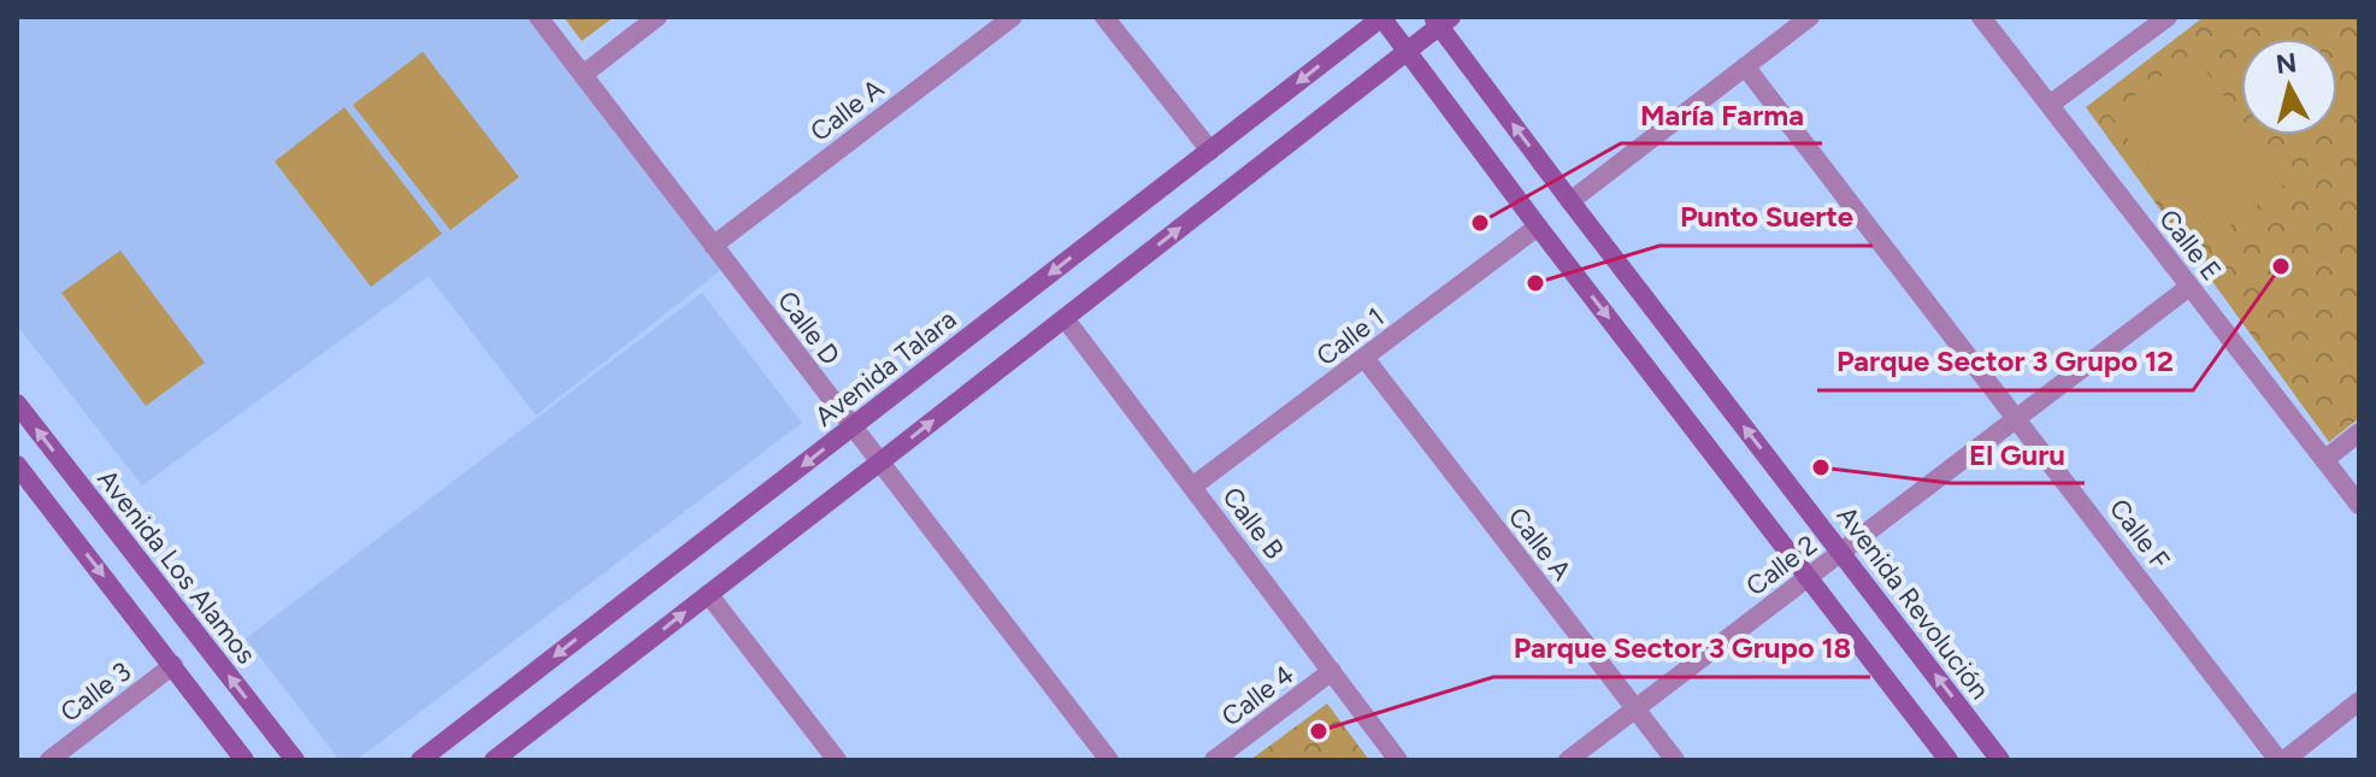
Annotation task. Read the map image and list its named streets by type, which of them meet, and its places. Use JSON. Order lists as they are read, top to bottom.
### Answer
{
  "streets": {
    "street": [
      "Calle A",
      "Calle E",
      "Calle D",
      "Calle 1",
      "Avenida Talara",
      "Calle B",
      "Calle F",
      "Calle 2",
      "Avenida Los Alamos",
      "Avenida Revolución",
      "Calle 3",
      "Calle 4"
    ]
  },
  "crossings": [
    ["Calle A", "Calle D"],
    ["Calle A", "Calle 1"],
    ["Calle A", "Calle 2"],
    ["Calle E", "Calle 2"],
    ["Calle D", "Avenida Talara"],
    ["Calle 1", "Calle B"],
    ["Calle B", "Calle 4"],
    ["Calle F", "Calle 2"],
    ["Calle 2", "Avenida Revolución"]
  ],
  "places": [
    "María Farma",
    "Parque Sector 3 Grupo 12",
    "Punto Suerte",
    "El Guru",
    "Parque Sector 3 Grupo 18"
  ],
  "north": "top"
}
